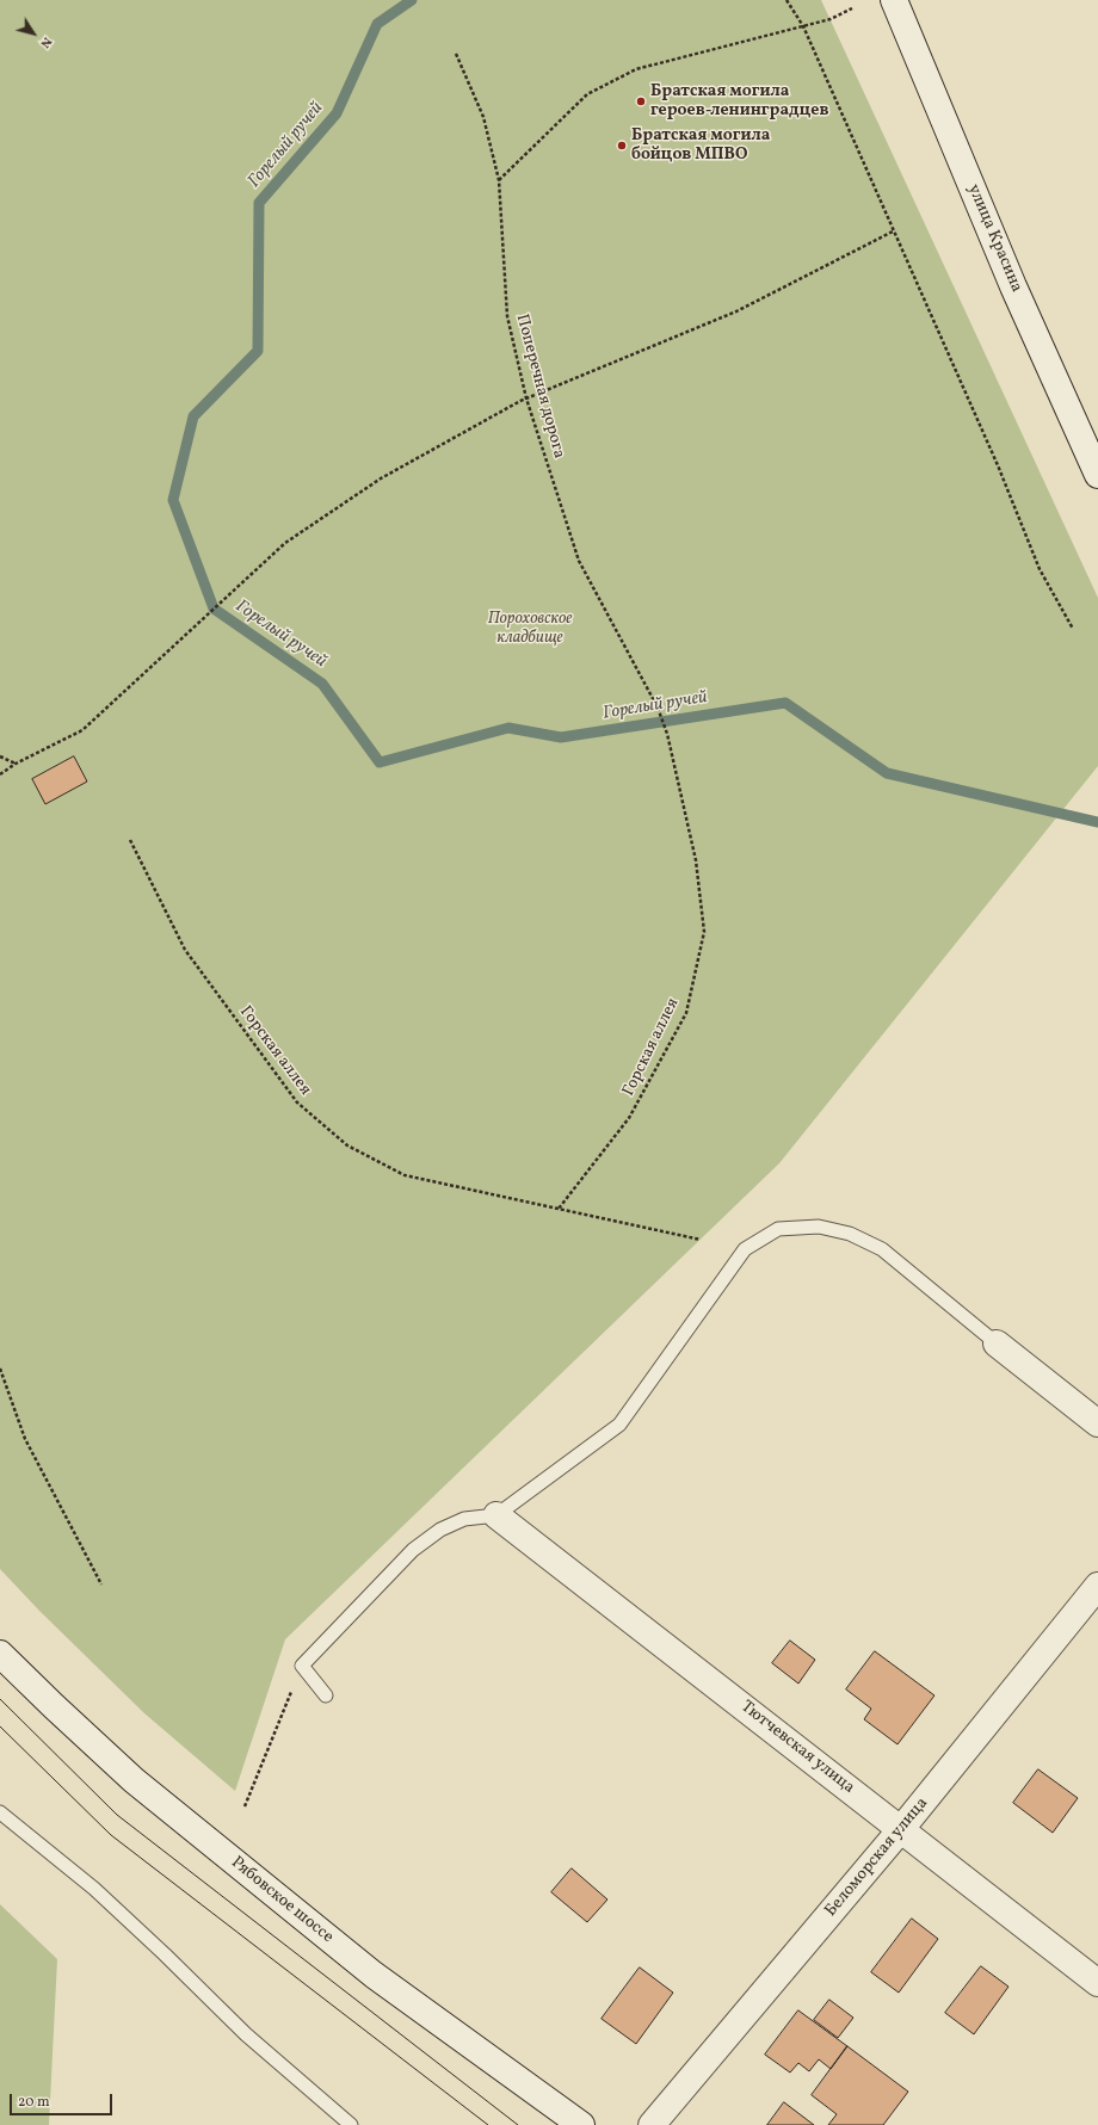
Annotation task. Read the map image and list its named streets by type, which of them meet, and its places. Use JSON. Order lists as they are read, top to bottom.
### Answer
{
  "streets": {
    "street": [
      "улица Красина",
      "Тютчевская улица",
      "Беломорская улица",
      "Рябовское шоссе"
    ],
    "path": ["Поперечная дорога", "Горская аллея"]
  },
  "crossings": [
    ["Поперечная дорога", "Горская аллея"],
    ["Тютчевская улица", "Беломорская улица"]
  ],
  "water": ["Горелый ручей"],
  "parks": ["Пороховское кладбище"],
  "places": ["Братская могила героев-ленинградцев", "Братская могила бойцов МПВО"],
  "scale_bar": "20 m",
  "north": "bottom right"
}
